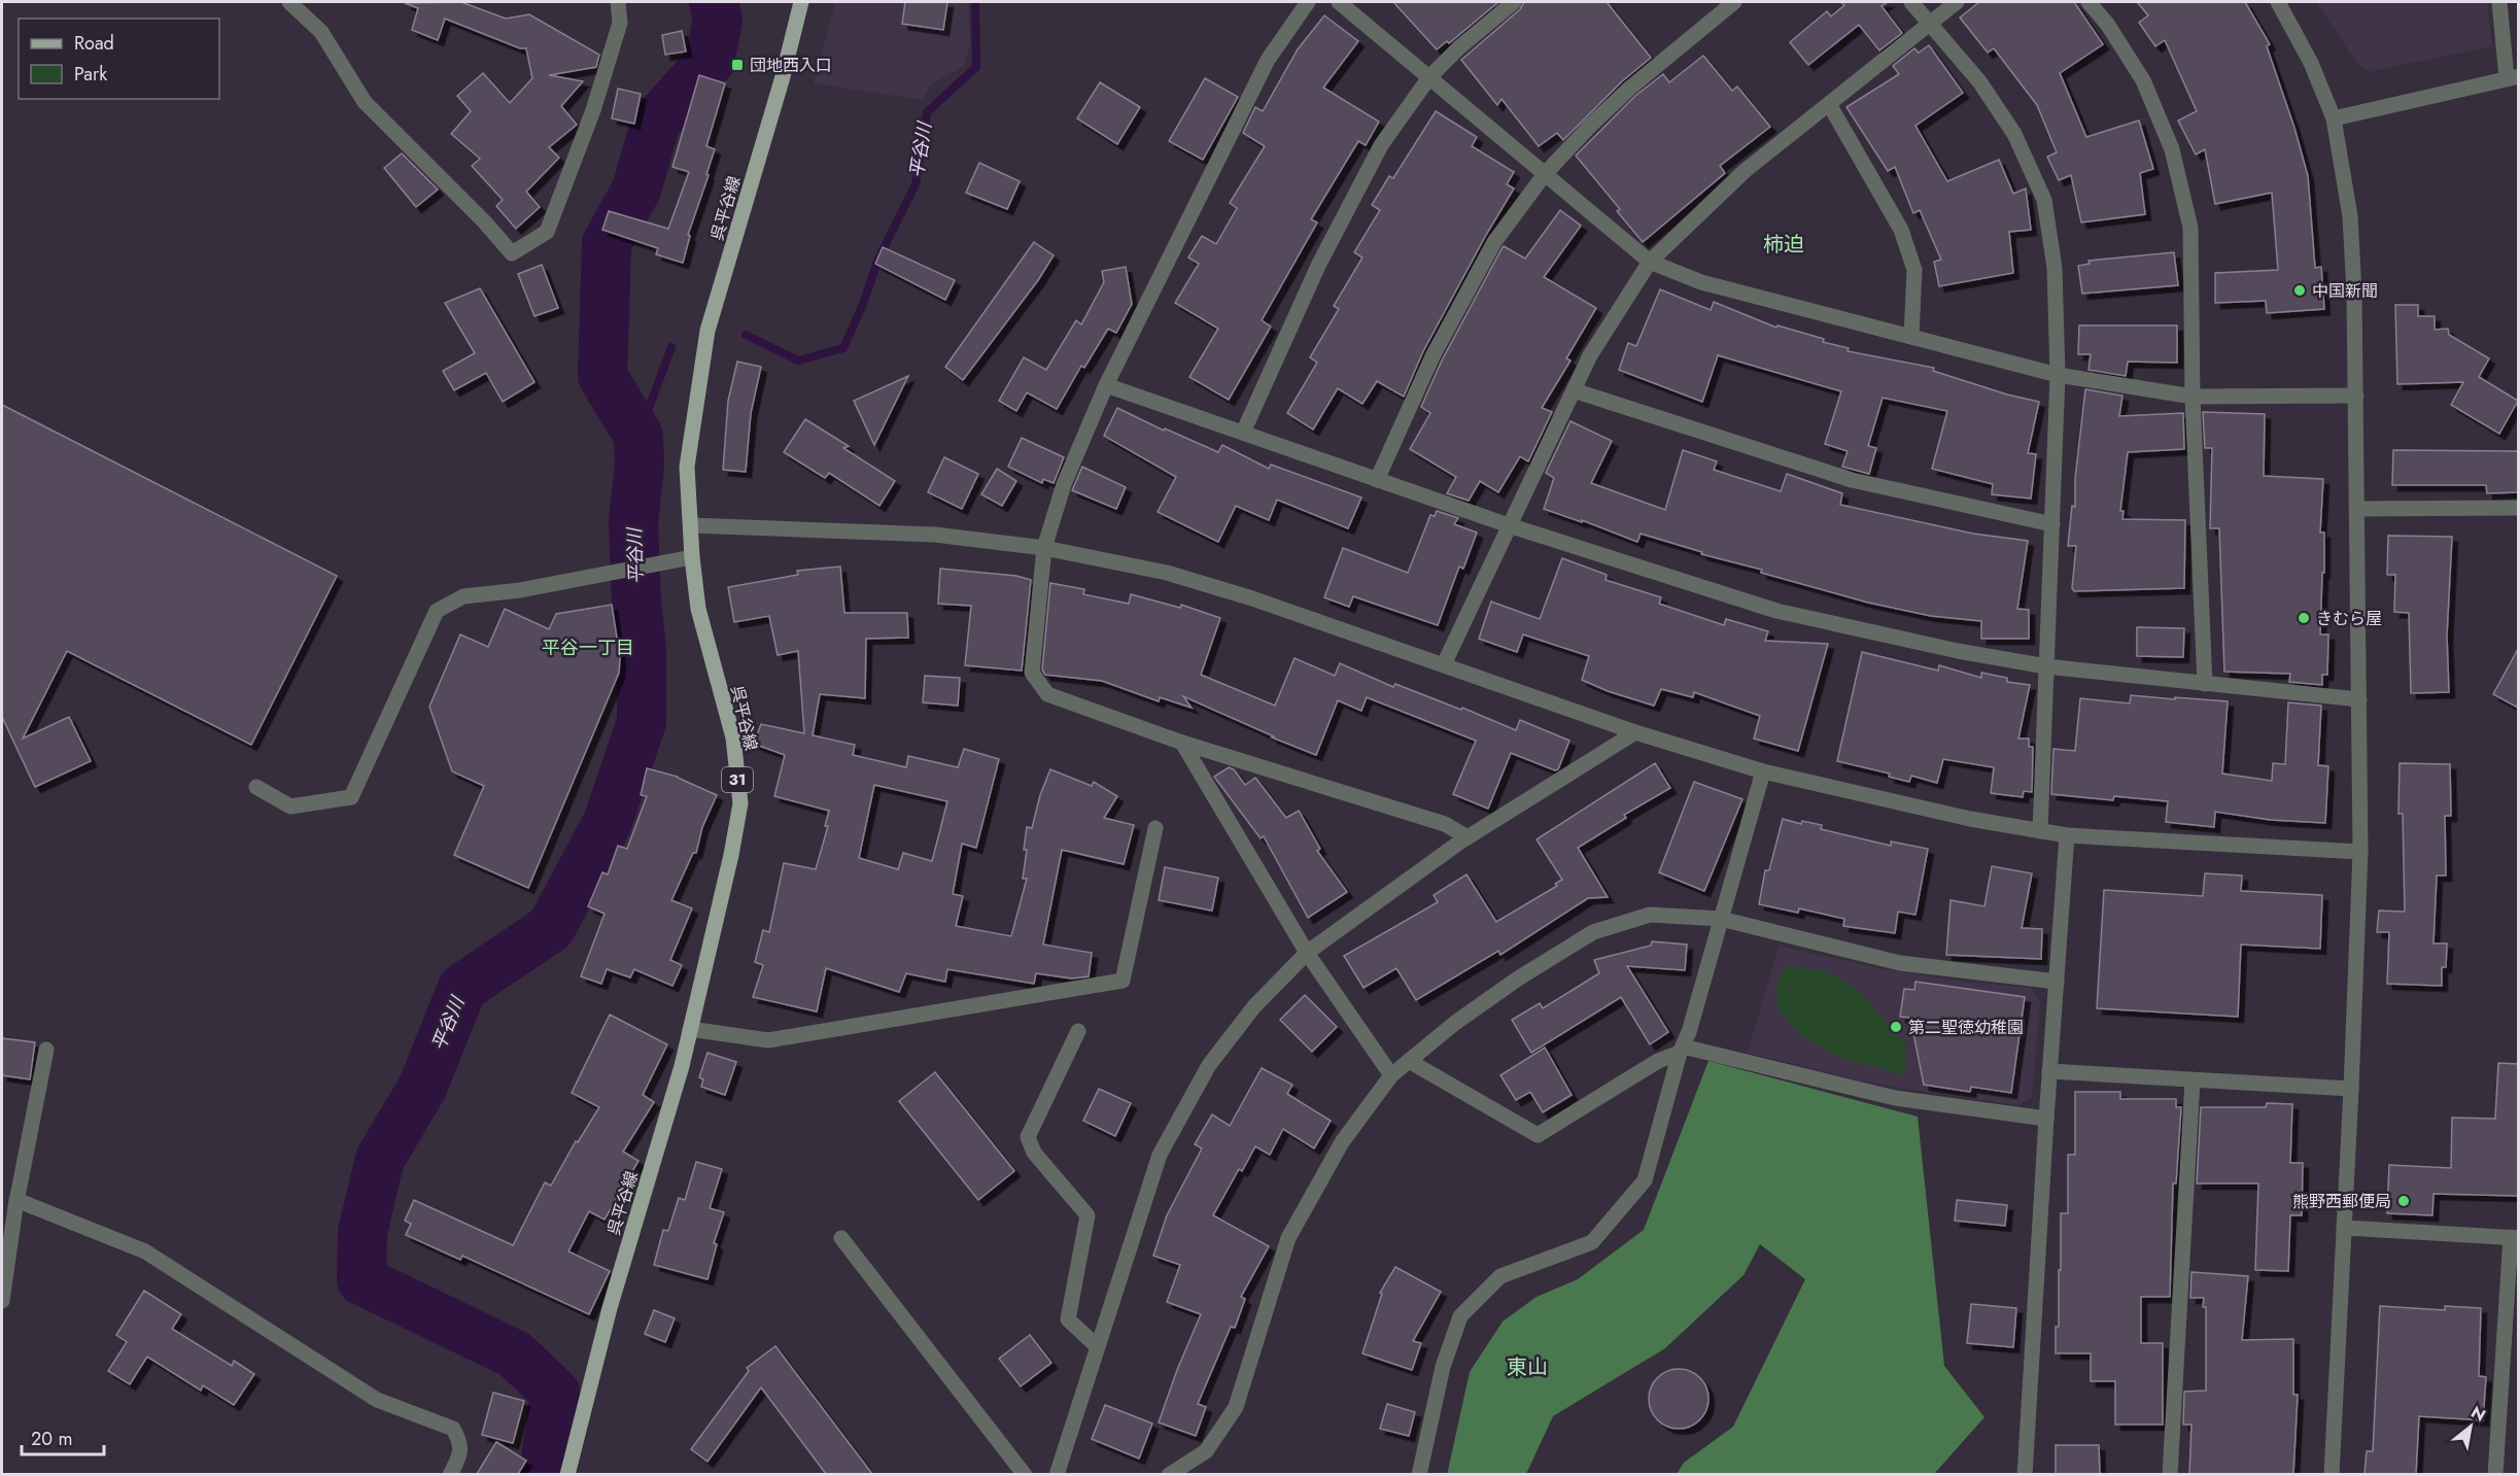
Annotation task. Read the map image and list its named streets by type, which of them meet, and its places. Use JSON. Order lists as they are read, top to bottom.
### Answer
{
  "streets": {
    "main road": ["呉平谷線", "31"]
  },
  "districts": ["柿迫", "平谷一丁目", "東山"],
  "water": ["平谷川"],
  "places": {
    "transit": ["団地西入口"],
    "other": [
      "中国新聞",
      "きむら屋",
      "第二聖徳幼稚園",
      "熊野西郵便局"
    ]
  },
  "legend": ["Road", "Park"],
  "scale_bar": "20 m",
  "north": "top right"
}
